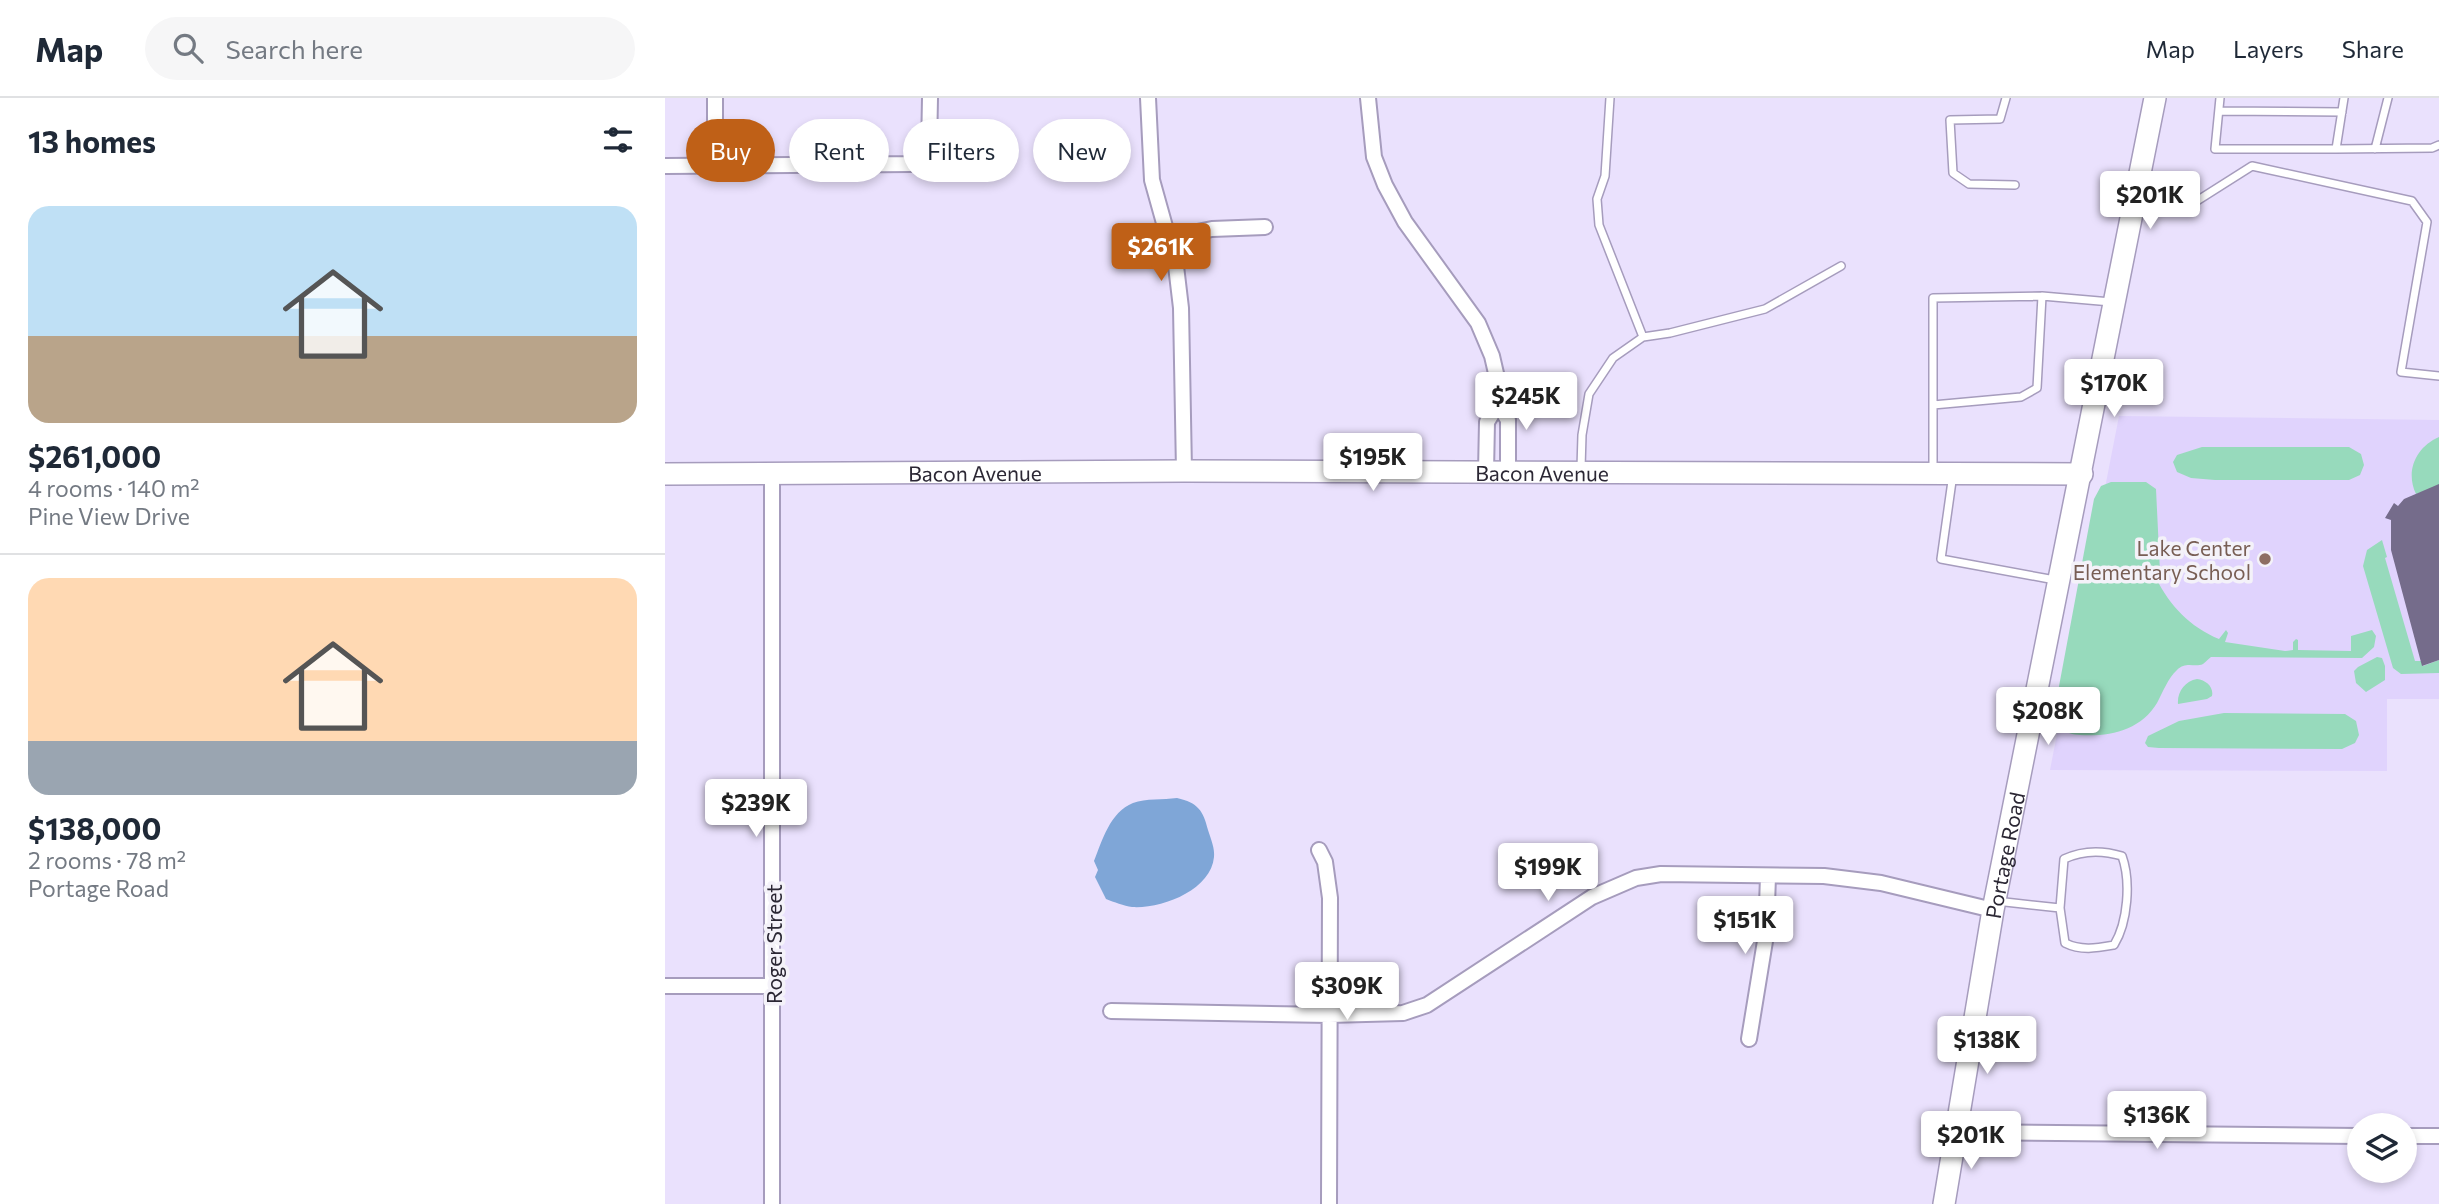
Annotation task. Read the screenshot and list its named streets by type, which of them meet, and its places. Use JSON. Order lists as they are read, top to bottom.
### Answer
{
  "streets": {
    "street": ["Bacon Avenue", "Portage Road", "Roger Street"]
  },
  "crossings": [
    ["Bacon Avenue", "Portage Road"],
    ["Bacon Avenue", "Roger Street"]
  ],
  "places": ["Lake Center Elementary School"],
  "page": {
    "header": "Map",
    "search": "Search here",
    "nav": ["Map", "Layers", "Share"],
    "heading": "13 homes",
    "chip": [
      "Buy",
      "Rent",
      "Filters",
      "New"
    ],
    "price": [
      "$201K",
      "$261K",
      "$170K",
      "$245K",
      "$195K",
      "$208K",
      "$239K",
      "$199K",
      "$151K",
      "$309K",
      "$138K",
      "$136K",
      "$201K"
    ],
    "list": [
      {
        "name": "$261,000",
        "note": "4 rooms · 140 m² · Pine View Drive"
      },
      {
        "name": "$138,000",
        "note": "2 rooms · 78 m² · Portage Road"
      }
    ]
  }
}
